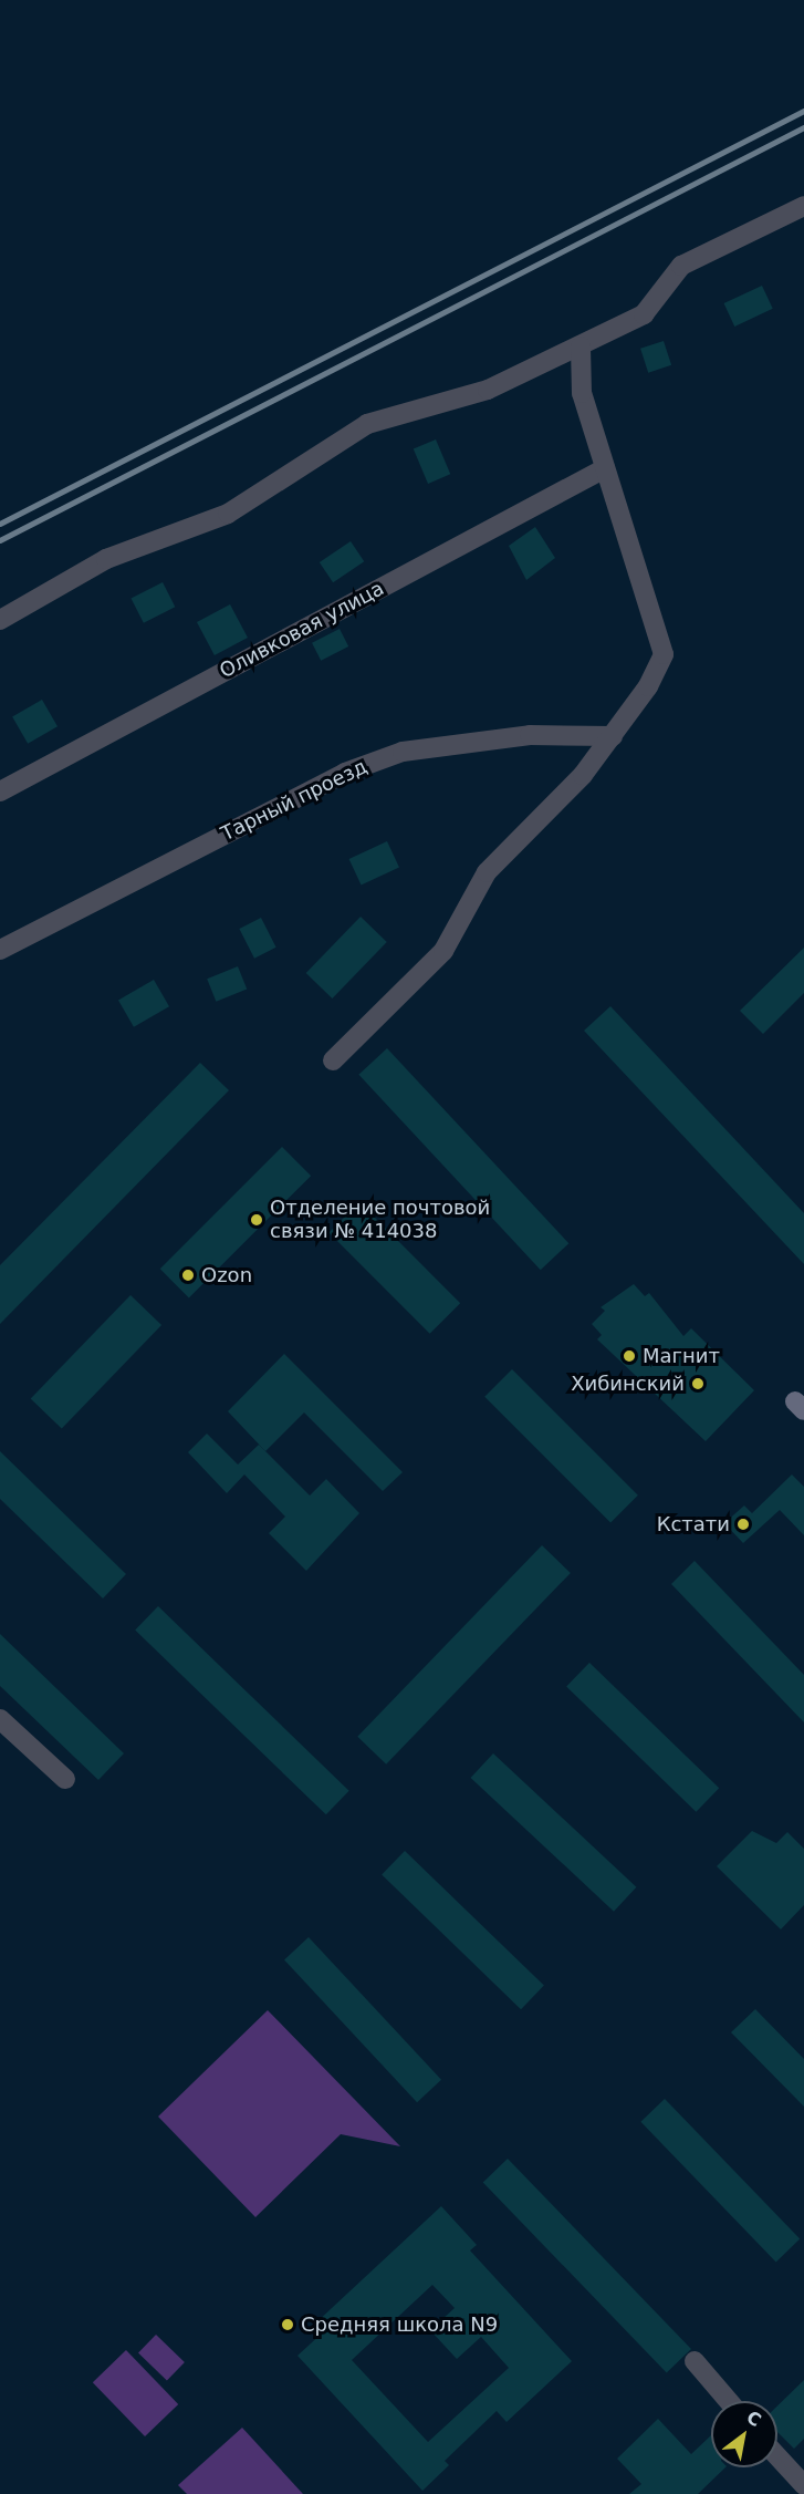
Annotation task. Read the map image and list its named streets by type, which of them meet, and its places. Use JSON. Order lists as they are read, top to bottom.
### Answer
{
  "streets": {
    "street": ["Оливковая улица", "Тарный проезд"]
  },
  "places": [
    "Отделение почтовой связи № 414038",
    "Ozon",
    "Магнит",
    "Хибинский",
    "Кстати",
    "Средняя школа N9"
  ],
  "north": "top right"
}
